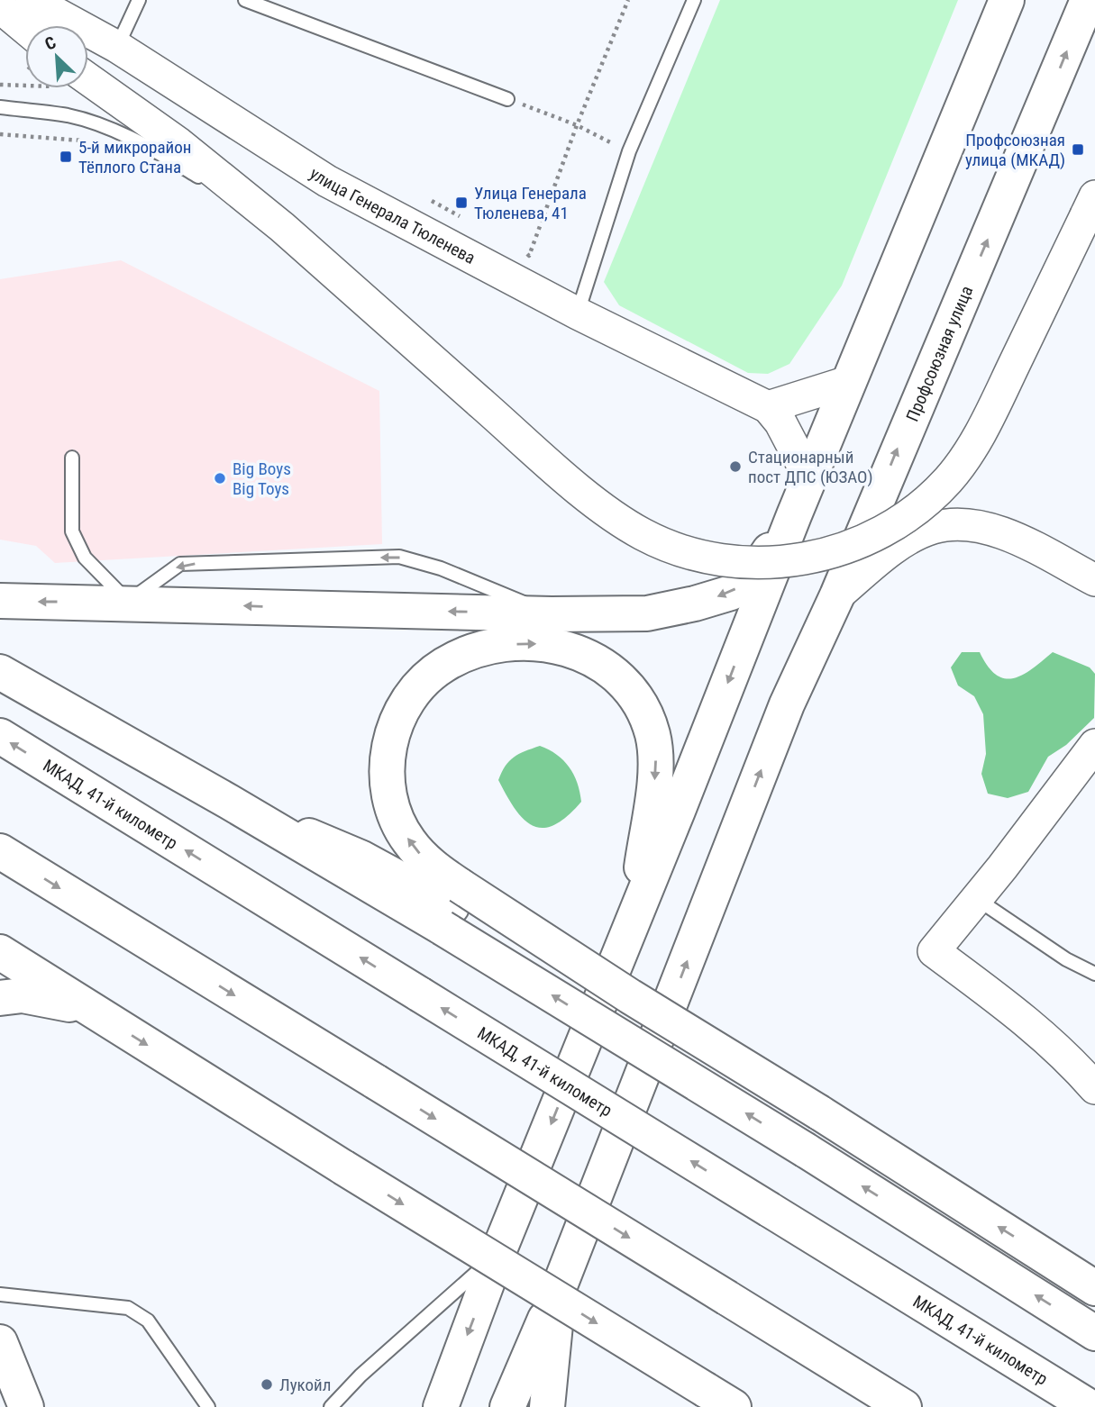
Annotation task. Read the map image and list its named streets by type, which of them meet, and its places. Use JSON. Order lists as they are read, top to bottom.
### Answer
{
  "streets": {
    "main road": ["Профсоюзная улица", "МКАД, 41-й километр"],
    "street": ["улица Генерала Тюленева"]
  },
  "places": {
    "transit": ["Профсоюзная улица (МКАД)", "5-й микрорайон Тёплого Стана", "Улица Генерала Тюленева, 41"],
    "other": ["Стационарный пост ДПС (ЮЗАО)", "Big Boys Big Toys", "Лукойл"]
  },
  "north": "top left"
}
